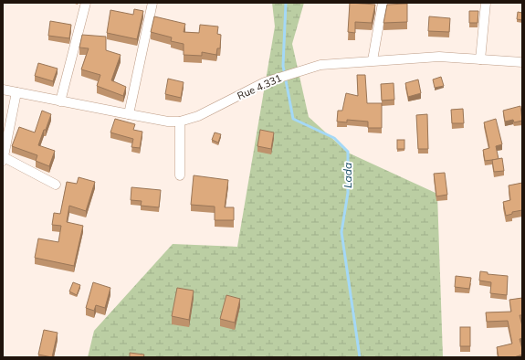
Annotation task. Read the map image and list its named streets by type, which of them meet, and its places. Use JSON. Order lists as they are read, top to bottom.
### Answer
{
  "streets": {
    "street": ["Rue 4.331"]
  },
  "water": ["Lada"]
}
